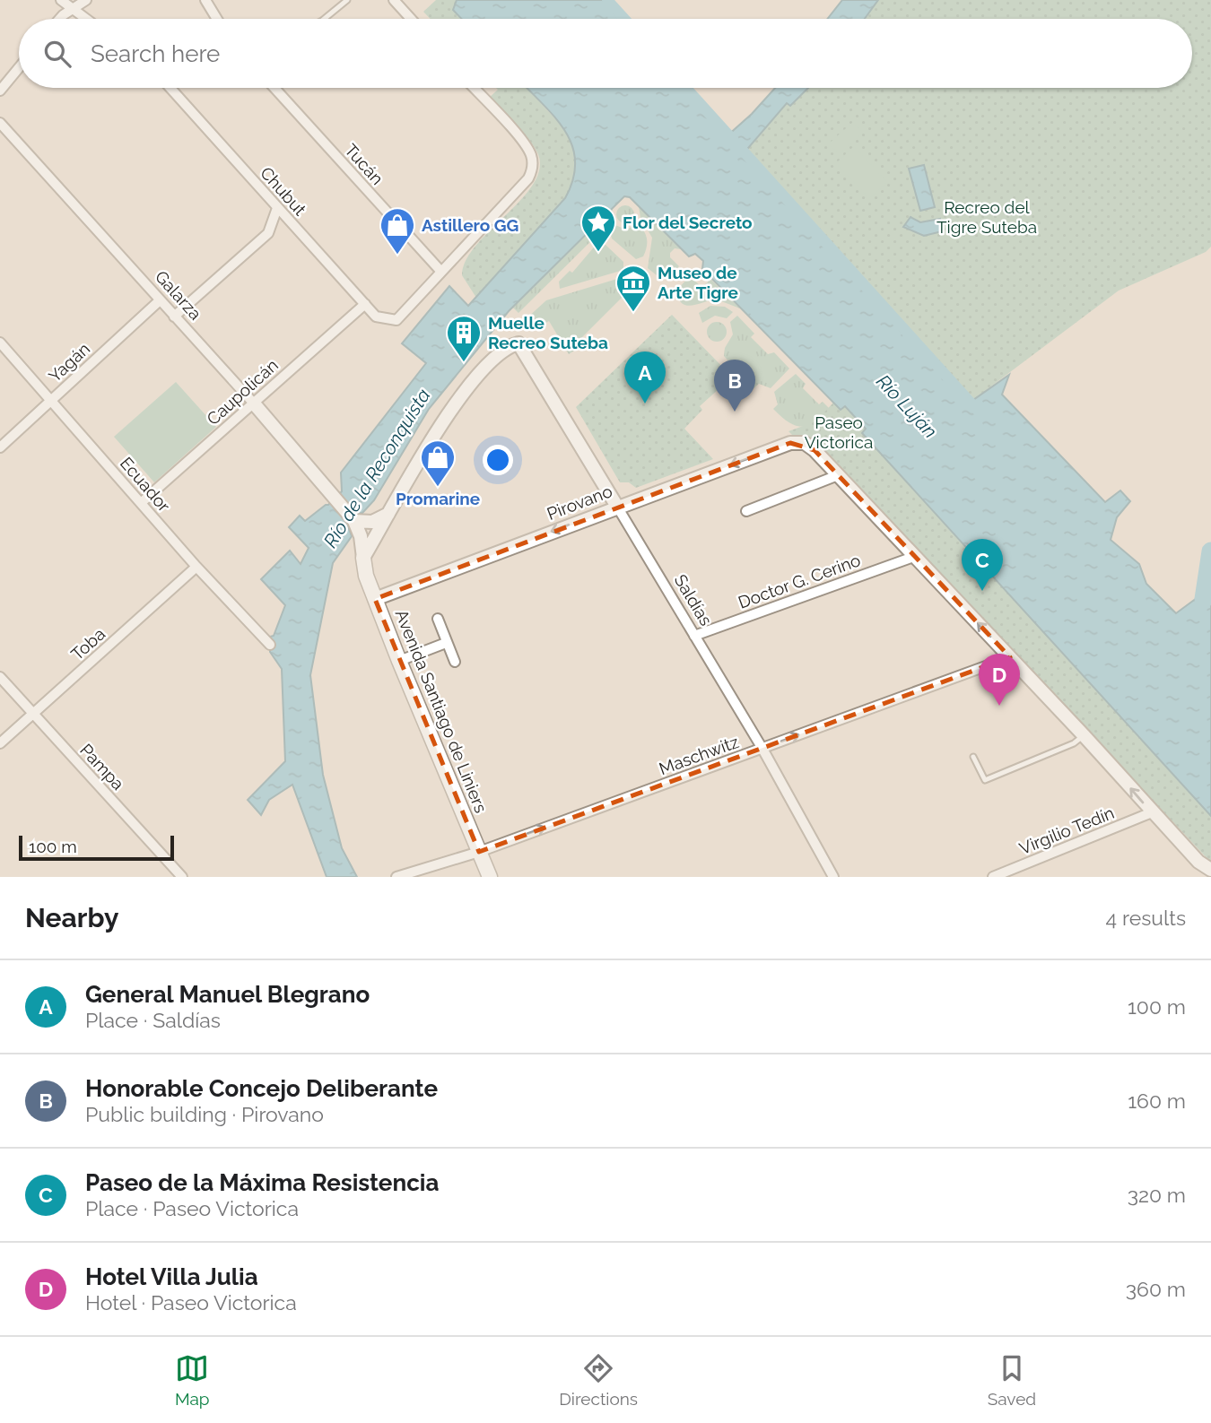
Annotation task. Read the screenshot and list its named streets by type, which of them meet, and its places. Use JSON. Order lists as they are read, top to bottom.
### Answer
{
  "streets": {
    "main road": ["Avenida Santiago de Liniers"],
    "street": [
      "Tucán",
      "Chubut",
      "Galarza",
      "Yagán",
      "Caupolicán",
      "Ecuador",
      "Pirovano",
      "Doctor G. Cerino",
      "Saldías",
      "Toba",
      "Maschwitz",
      "Pampa",
      "Virgilio Tedín"
    ]
  },
  "crossings": [
    ["Tucán", "Chubut"],
    ["Chubut", "Caupolicán"],
    ["Galarza", "Yagán"],
    ["Galarza", "Caupolicán"],
    ["Galarza", "Avenida Santiago de Liniers"],
    ["Yagán", "Ecuador"],
    ["Caupolicán", "Ecuador"],
    ["Ecuador", "Toba"],
    ["Pirovano", "Saldías"],
    ["Pirovano", "Avenida Santiago de Liniers"],
    ["Doctor G. Cerino", "Saldías"],
    ["Saldías", "Maschwitz"],
    ["Toba", "Pampa"],
    ["Avenida Santiago de Liniers", "Maschwitz"]
  ],
  "one_way": ["Maschwitz"],
  "water": ["Río Luján", "Río de la Reconquista"],
  "parks": ["Recreo del Tigre Suteba", "Paseo Victorica"],
  "places": {
    "place": ["Flor del Secreto"],
    "shop": ["Astillero GG", "Promarine"],
    "museum": ["Museo de Arte Tigre"],
    "building": ["Muelle Recreo Suteba"]
  },
  "scale_bar": "100 m",
  "page": {
    "search": "Search here",
    "pins": [
      "A",
      "B",
      "C",
      "D"
    ],
    "scale": "100 m",
    "heading": ["Nearby", "4 results"],
    "list": [
      {
        "mark": "A",
        "name": "General Manuel Blegrano",
        "note": "Place · Saldías",
        "value": "100 m"
      },
      {
        "mark": "B",
        "name": "Honorable Concejo Deliberante",
        "note": "Public building · Pirovano",
        "value": "160 m"
      },
      {
        "mark": "C",
        "name": "Paseo de la Máxima Resistencia",
        "note": "Place · Paseo Victorica",
        "value": "320 m"
      },
      {
        "mark": "D",
        "name": "Hotel Villa Julia",
        "note": "Hotel · Paseo Victorica",
        "value": "360 m"
      }
    ],
    "nav": ["Map", "Directions", "Saved"]
  }
}
